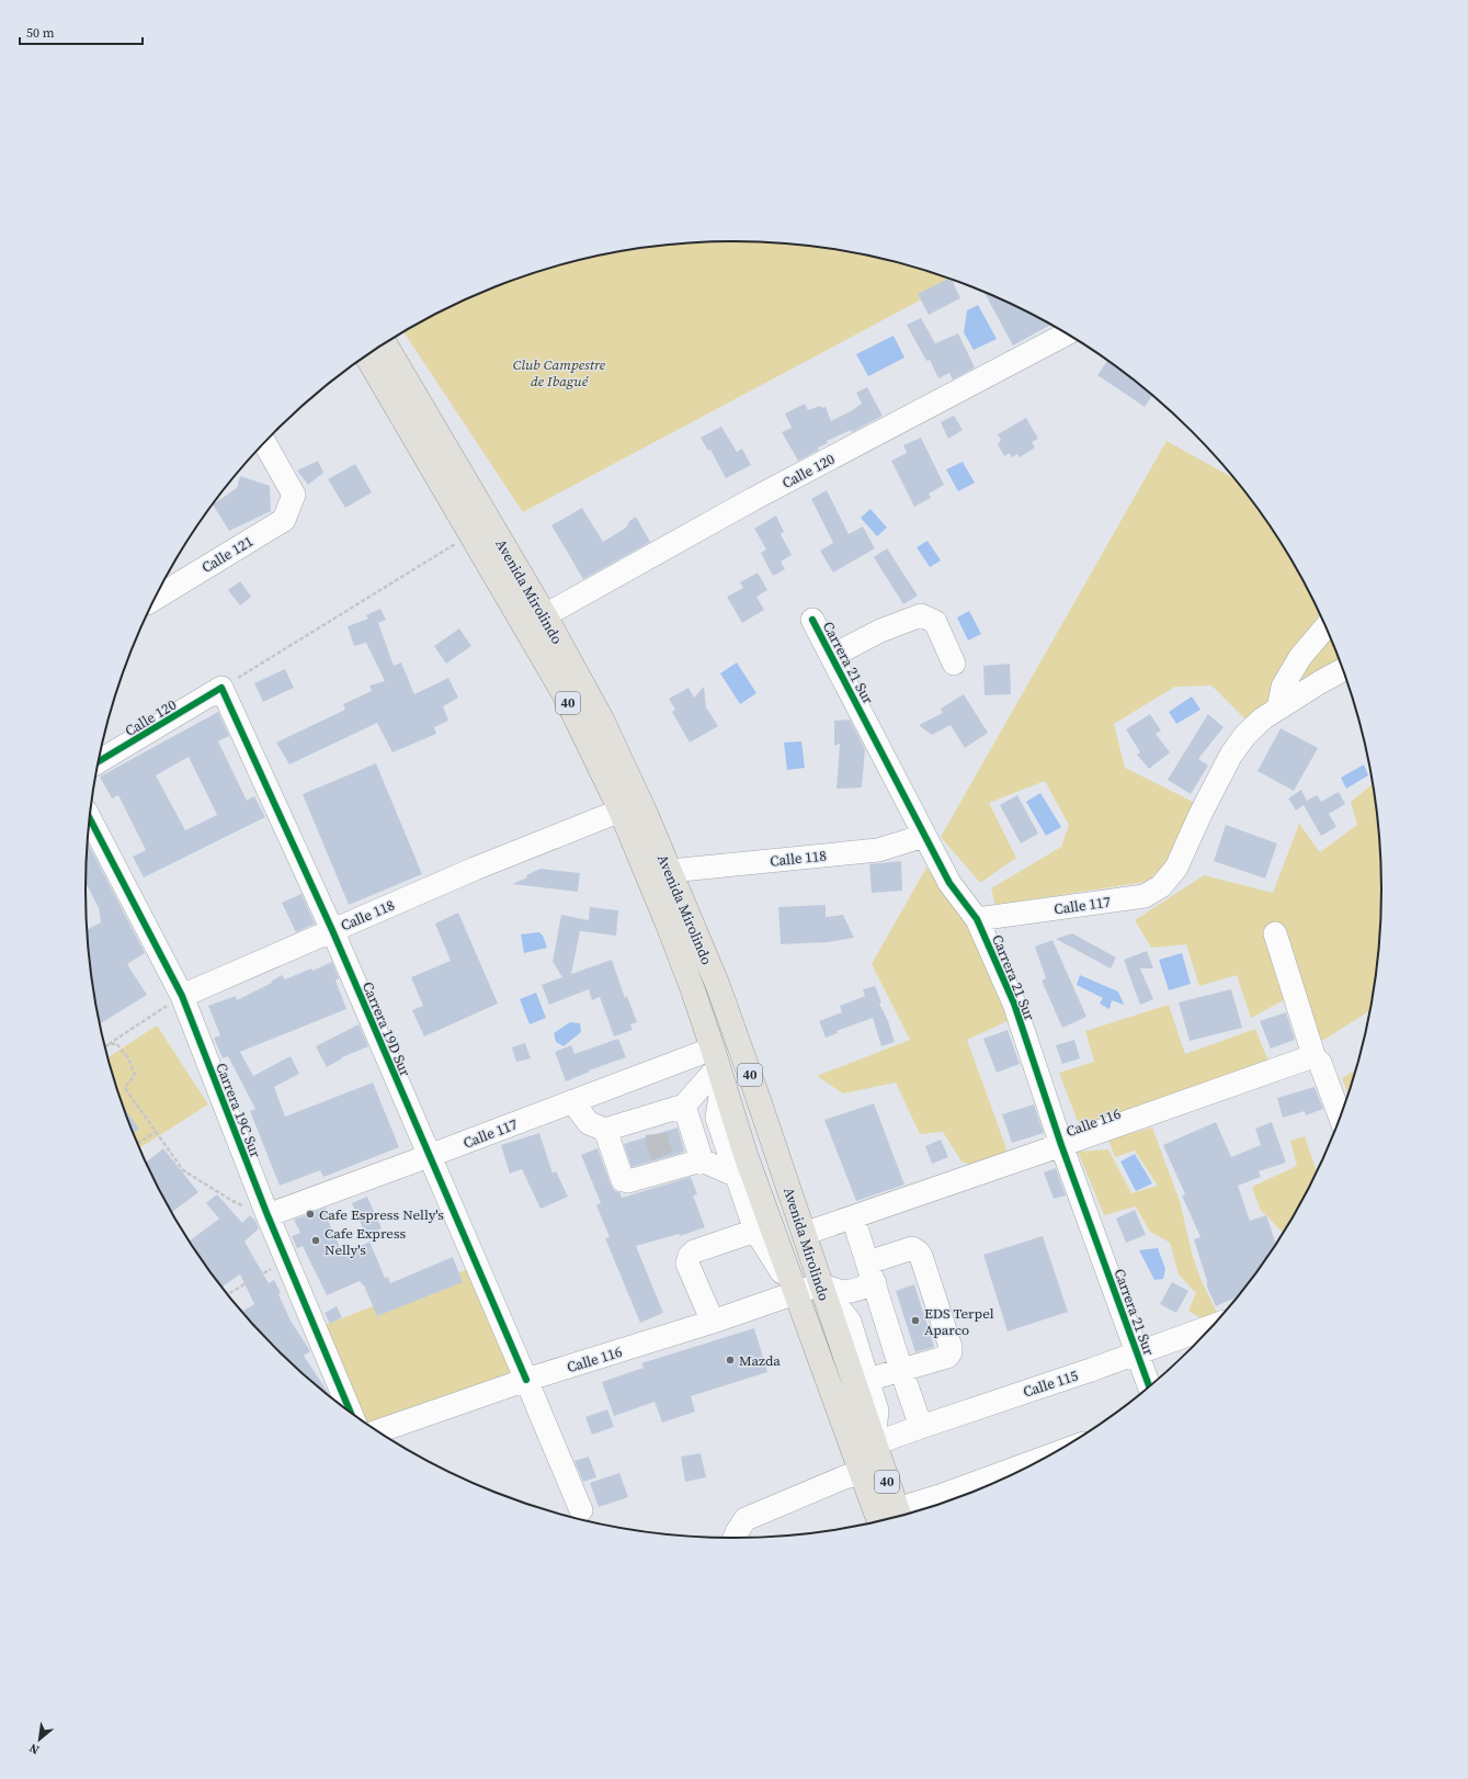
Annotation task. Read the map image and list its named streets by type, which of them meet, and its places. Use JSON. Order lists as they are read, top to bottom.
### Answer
{
  "streets": {
    "main road": ["Avenida Mirolindo", "40"],
    "street": [
      "Calle 120",
      "Calle 121",
      "Carrera 21 Sur",
      "Calle 118",
      "Calle 117",
      "Carrera 19D Sur",
      "Carrera 19C Sur",
      "Calle 116",
      "Calle 115"
    ]
  },
  "crossings": [
    ["Calle 120", "Avenida Mirolindo"],
    ["Calle 120", "Carrera 19D Sur"],
    ["Avenida Mirolindo", "Calle 118"],
    ["Avenida Mirolindo", "Calle 117"],
    ["Avenida Mirolindo", "Calle 116"],
    ["Avenida Mirolindo", "Calle 115"],
    ["Carrera 21 Sur", "Calle 118"],
    ["Carrera 21 Sur", "Calle 117"],
    ["Carrera 21 Sur", "Calle 116"],
    ["Carrera 21 Sur", "Calle 115"],
    ["Calle 118", "Carrera 19D Sur"],
    ["Calle 118", "Carrera 19C Sur"],
    ["Calle 117", "Carrera 19D Sur"],
    ["Calle 117", "Carrera 19C Sur"],
    ["Carrera 19D Sur", "Calle 116"]
  ],
  "parks": ["Club Campestre de Ibagué"],
  "places": [
    "Cafe Espress Nelly's",
    "Cafe Express Nelly's",
    "EDS Terpel Aparco",
    "Mazda"
  ],
  "scale_bar": "50 m",
  "north": "bottom left"
}
